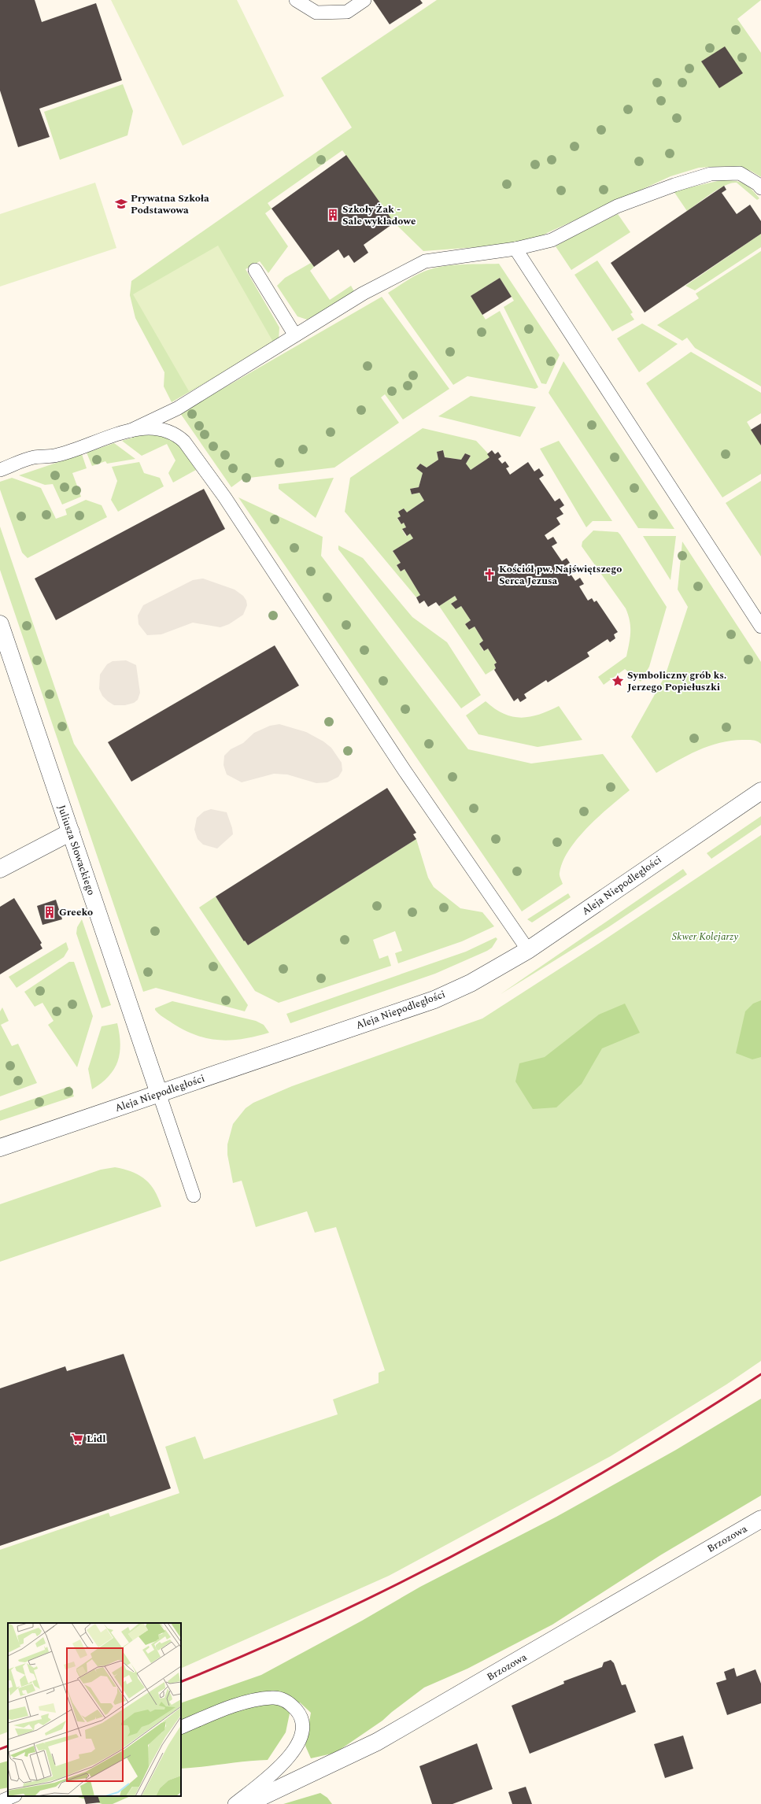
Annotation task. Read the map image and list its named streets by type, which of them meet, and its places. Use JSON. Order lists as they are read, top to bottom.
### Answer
{
  "streets": {
    "street": ["Juliusza Słowackiego", "Aleja Niepodległości", "Brzozowa"]
  },
  "crossings": [
    ["Juliusza Słowackiego", "Aleja Niepodległości"]
  ],
  "parks": ["Skwer Kolejarzy"],
  "places": {
    "school or university": ["Prywatna Szkoła Podstawowa"],
    "building": ["Szkoły Żak - Sale wykładowe", "Greeko"],
    "church": ["Kościół pw. Najświętszego Serca Jezusa"],
    "place": ["Symboliczny grób ks. Jerzego Popiełuszki"],
    "supermarket": ["Lidl"]
  }
}
